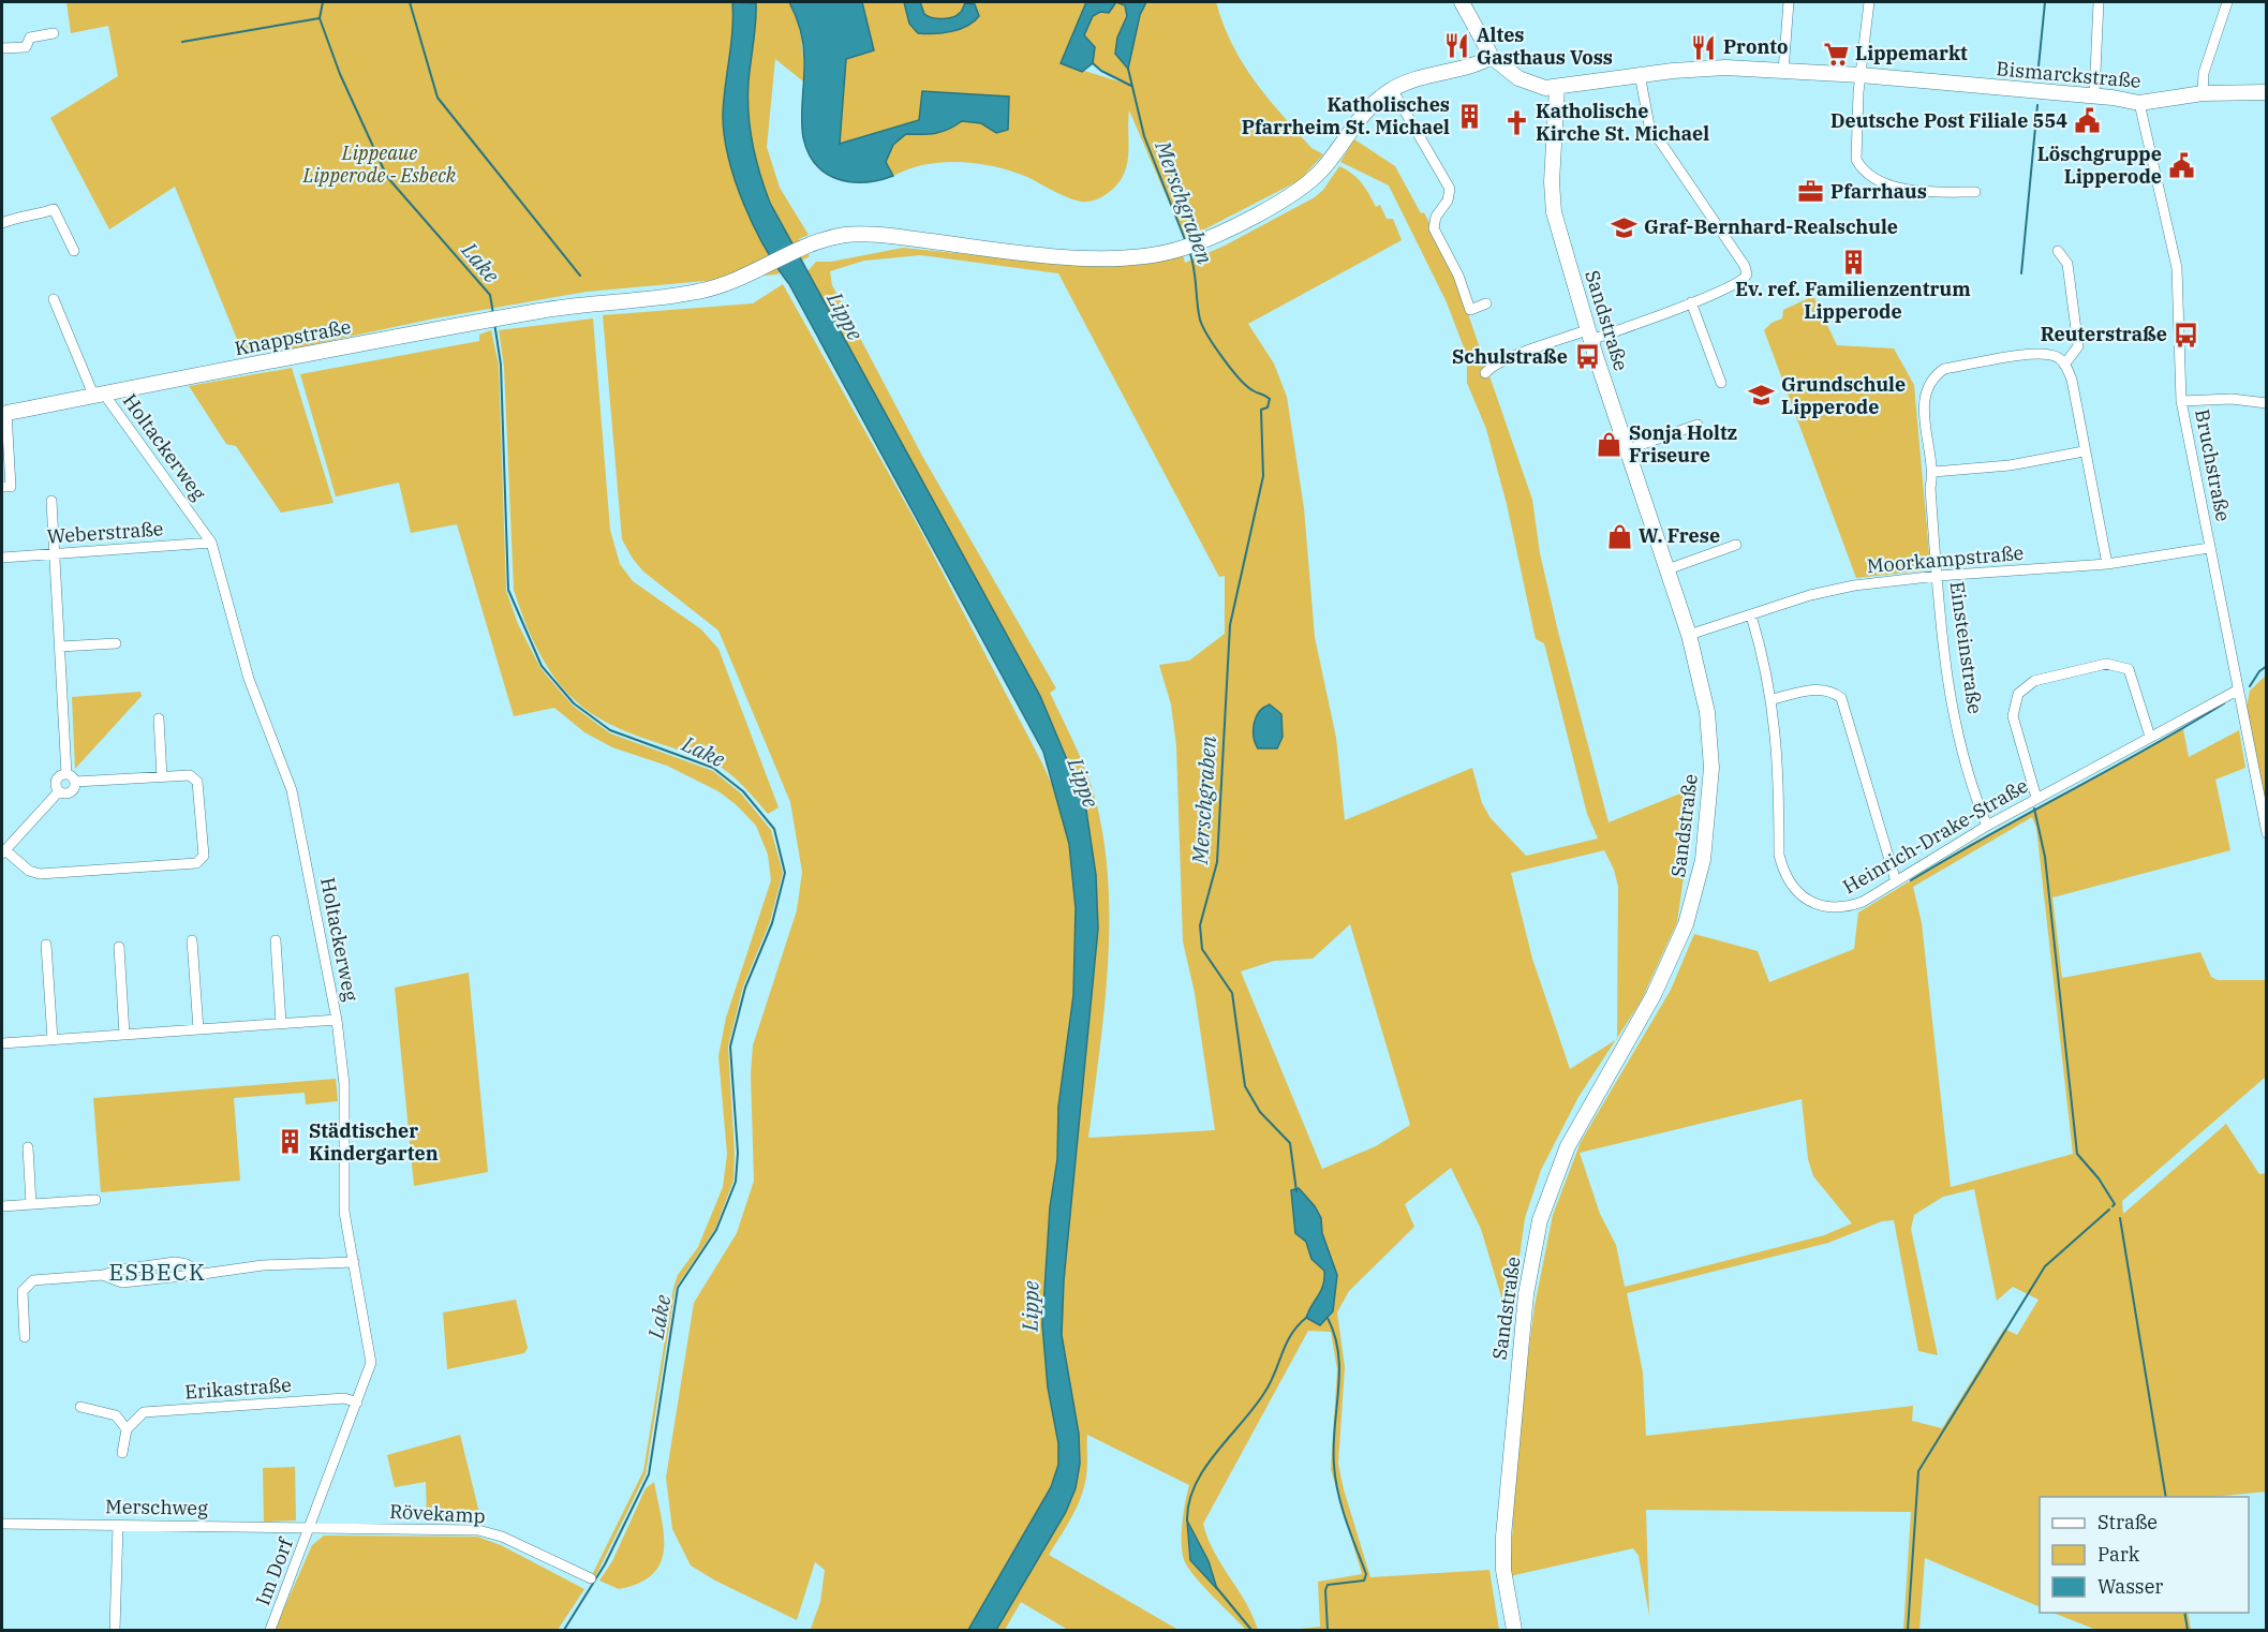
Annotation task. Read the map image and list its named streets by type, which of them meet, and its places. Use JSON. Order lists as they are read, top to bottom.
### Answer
{
  "streets": {
    "main road": ["Bismarckstraße", "Sandstraße", "Knappstraße"],
    "street": [
      "Holtackerweg",
      "Bruchstraße",
      "Weberstraße",
      "Moorkampstraße",
      "Einsteinstraße",
      "Heinrich-Drake-Straße",
      "Erikastraße",
      "Merschweg",
      "Rövekamp",
      "Im Dorf"
    ]
  },
  "crossings": [
    ["Bismarckstraße", "Sandstraße"],
    ["Bismarckstraße", "Bruchstraße"],
    ["Sandstraße", "Moorkampstraße"],
    ["Knappstraße", "Holtackerweg"],
    ["Holtackerweg", "Weberstraße"],
    ["Holtackerweg", "Erikastraße"],
    ["Holtackerweg", "Merschweg"],
    ["Holtackerweg", "Rövekamp"],
    ["Holtackerweg", "Im Dorf"],
    ["Bruchstraße", "Moorkampstraße"],
    ["Bruchstraße", "Heinrich-Drake-Straße"],
    ["Moorkampstraße", "Einsteinstraße"],
    ["Moorkampstraße", "Heinrich-Drake-Straße"],
    ["Einsteinstraße", "Heinrich-Drake-Straße"],
    ["Merschweg", "Rövekamp"],
    ["Merschweg", "Im Dorf"],
    ["Rövekamp", "Im Dorf"]
  ],
  "districts": ["ESBECK"],
  "water": ["Merschgraben", "Lake", "Lippe"],
  "parks": ["Lippeaue Lipperode - Esbeck"],
  "places": {
    "restaurant": ["Altes Gasthaus Voss", "Pronto"],
    "supermarket": ["Lippemarkt"],
    "building": ["Katholisches Pfarrheim St. Michael", "Ev. ref. Familienzentrum Lipperode", "Städtischer Kindergarten"],
    "public building": ["Deutsche Post Filiale 554", "Löschgruppe Lipperode"],
    "church": ["Katholische Kirche St. Michael"],
    "office": ["Pfarrhaus"],
    "school or university": ["Graf-Bernhard-Realschule", "Grundschule Lipperode"],
    "bus stop": ["Reuterstraße", "Schulstraße"],
    "shop": ["Sonja Holtz Friseure", "W. Frese"]
  },
  "legend": ["Straße", "Park", "Wasser"]
}
